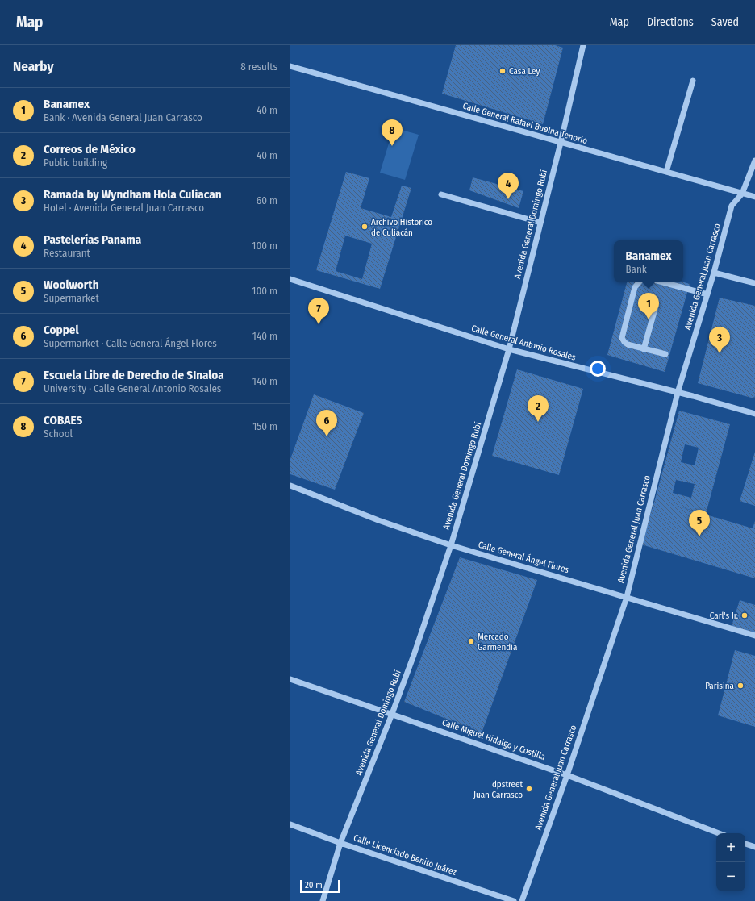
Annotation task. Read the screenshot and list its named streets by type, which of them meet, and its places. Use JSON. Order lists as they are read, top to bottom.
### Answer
{
  "streets": {
    "street": [
      "Calle General Rafael Buelna Tenorio",
      "Avenida General Domingo Rubí",
      "Avenida General Juan Carrasco",
      "Calle General Antonio Rosales",
      "Calle General Ángel Flores",
      "Calle Miguel Hidalgo y Costilla",
      "Calle Licenciado Benito Juárez"
    ]
  },
  "crossings": [
    ["Calle General Rafael Buelna Tenorio", "Avenida General Domingo Rubí"],
    ["Calle General Rafael Buelna Tenorio", "Avenida General Juan Carrasco"],
    ["Avenida General Domingo Rubí", "Calle General Antonio Rosales"],
    ["Avenida General Domingo Rubí", "Calle General Ángel Flores"],
    ["Avenida General Domingo Rubí", "Calle Miguel Hidalgo y Costilla"],
    ["Avenida General Domingo Rubí", "Calle Licenciado Benito Juárez"],
    ["Avenida General Juan Carrasco", "Calle General Antonio Rosales"],
    ["Avenida General Juan Carrasco", "Calle General Ángel Flores"],
    ["Avenida General Juan Carrasco", "Calle Miguel Hidalgo y Costilla"]
  ],
  "places": [
    "Casa Ley",
    "Archivo Historico de Culiacán",
    "Carl's Jr.",
    "Mercado Garmendia",
    "Parisina",
    "dpstreet Juan Carrasco"
  ],
  "scale_bar": "20 m",
  "page": {
    "header": "Map",
    "nav": ["Map", "Directions", "Saved"],
    "heading": ["Nearby", "8 results"],
    "list": [
      {
        "mark": "1",
        "name": "Banamex",
        "note": "Bank · Avenida General Juan Carrasco",
        "value": "40 m"
      },
      {
        "mark": "2",
        "name": "Correos de México",
        "note": "Public building",
        "value": "40 m"
      },
      {
        "mark": "3",
        "name": "Ramada by Wyndham Hola Culiacan",
        "note": "Hotel · Avenida General Juan Carrasco",
        "value": "60 m"
      },
      {
        "mark": "4",
        "name": "Pastelerías Panama",
        "note": "Restaurant",
        "value": "100 m"
      },
      {
        "mark": "5",
        "name": "Woolworth",
        "note": "Supermarket",
        "value": "100 m"
      },
      {
        "mark": "6",
        "name": "Coppel",
        "note": "Supermarket · Calle General Ángel Flores",
        "value": "140 m"
      },
      {
        "mark": "7",
        "name": "Escuela Libre de Derecho de SInaloa",
        "note": "University · Calle General Antonio Rosales",
        "value": "140 m"
      },
      {
        "mark": "8",
        "name": "COBAES",
        "note": "School",
        "value": "150 m"
      }
    ],
    "pins": [
      "8",
      "4",
      "1",
      "7",
      "3",
      "2",
      "6",
      "5"
    ],
    "popup": ["Banamex", "Bank"],
    "map_buttons": ["+", "−"],
    "scale": "20 m"
  }
}
